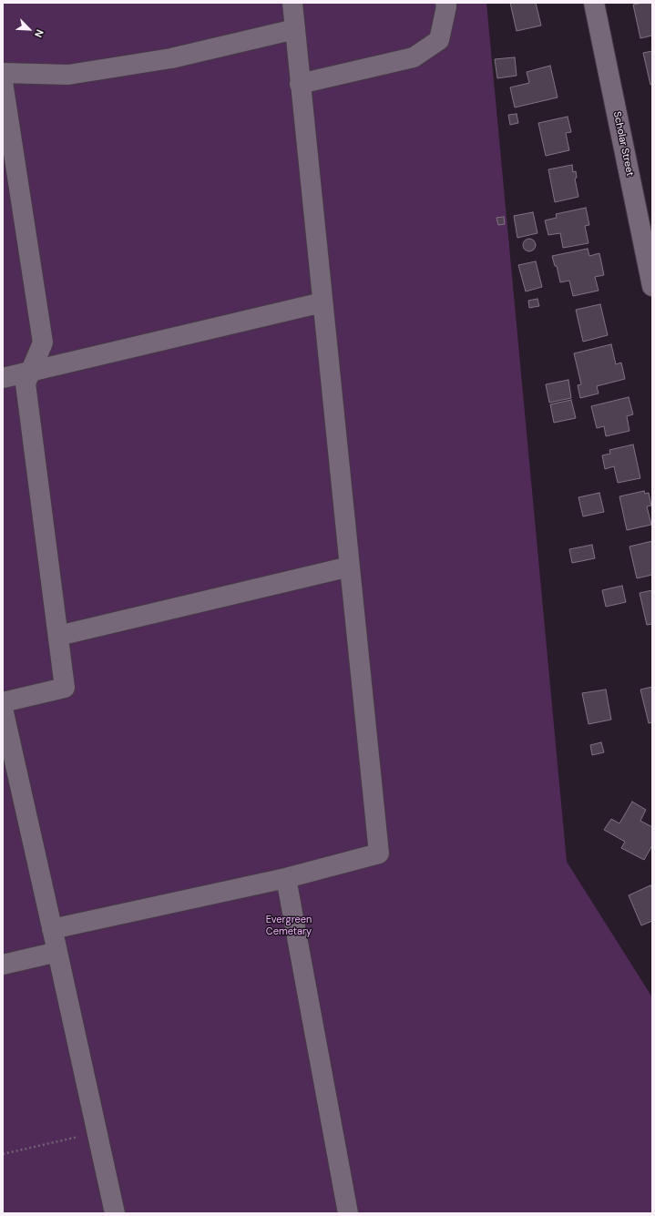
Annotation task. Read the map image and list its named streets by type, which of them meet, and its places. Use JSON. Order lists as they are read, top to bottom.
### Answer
{
  "streets": {
    "street": ["Scholar Street"]
  },
  "parks": ["Evergreen Cemetary"],
  "north": "bottom right"
}
